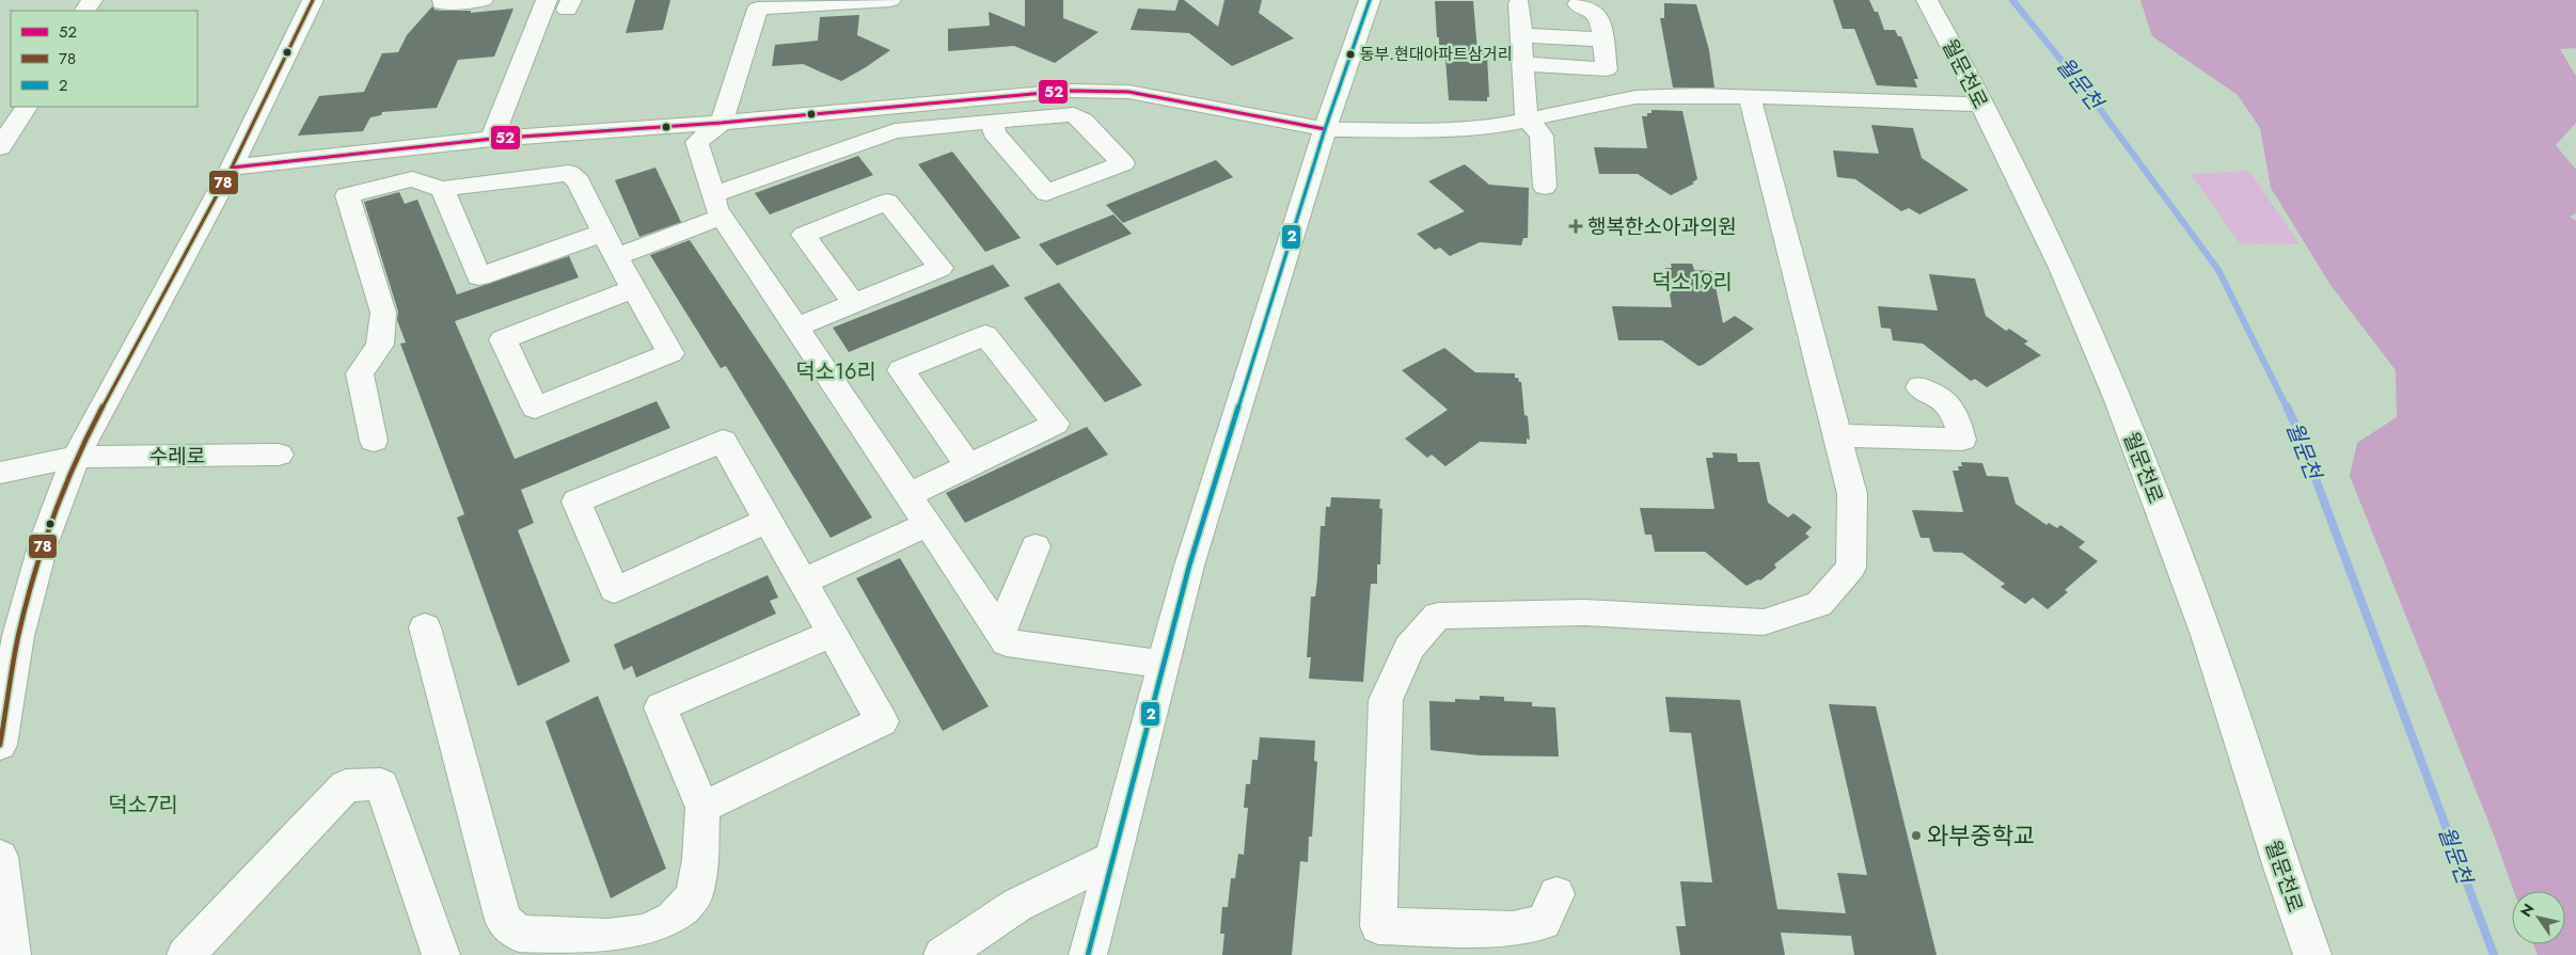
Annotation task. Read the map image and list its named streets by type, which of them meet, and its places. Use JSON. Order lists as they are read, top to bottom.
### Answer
{
  "streets": {
    "street": ["월문천로", "수레로"]
  },
  "districts": ["덕소19리", "덕소16리", "덕소7리"],
  "water": ["월문천"],
  "places": {
    "other": ["동부.현대아파트삼거리", "와부중학교"],
    "health": ["행복한소아과의원"]
  },
  "lines": ["transit line 78", "transit line 2", "transit line 52"],
  "legend": ["52", "78", "2"],
  "north": "top left"
}
